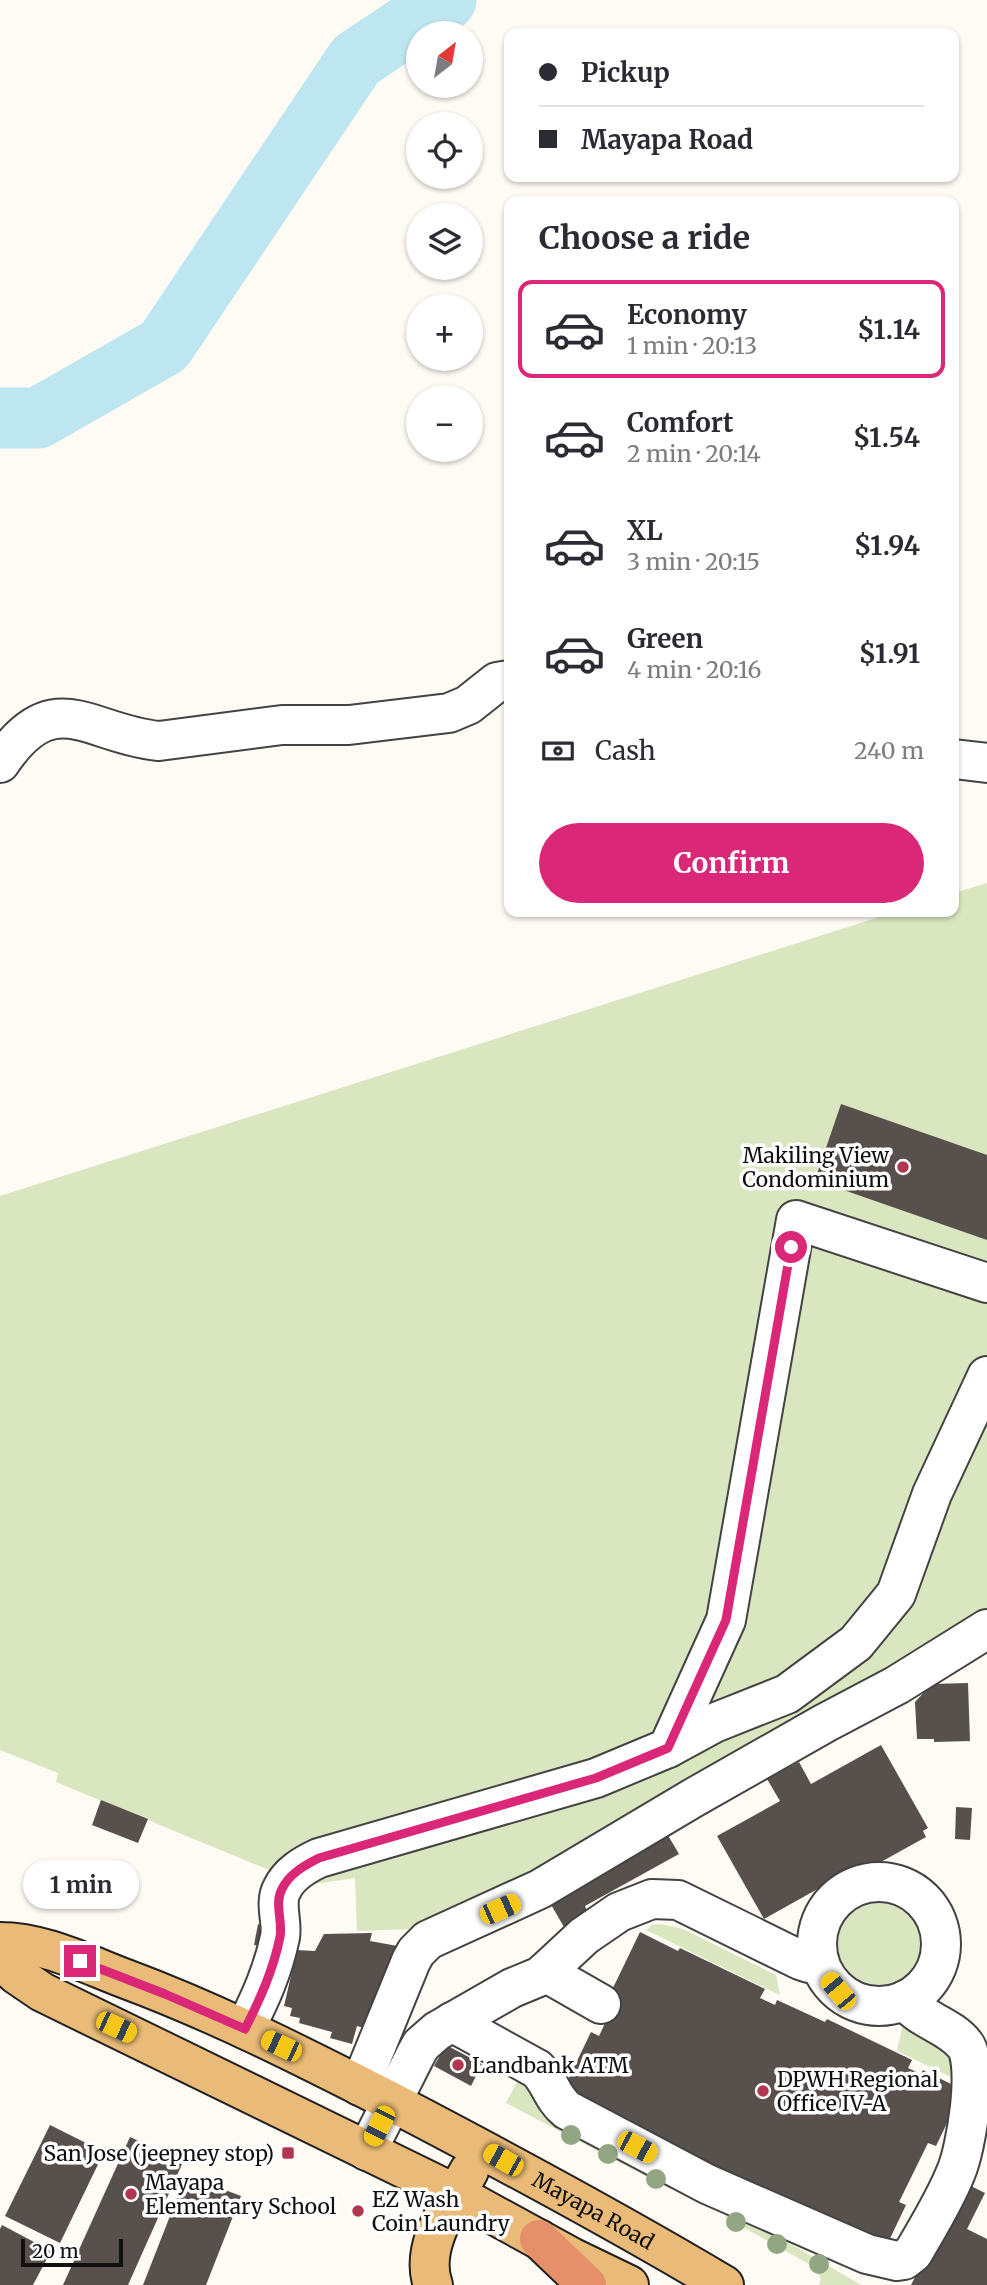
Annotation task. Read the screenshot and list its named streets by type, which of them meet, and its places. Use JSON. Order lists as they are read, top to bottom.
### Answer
{
  "streets": {
    "main road": ["Mayapa Road"]
  },
  "places": {
    "other": [
      "Makiling View Condominium",
      "Landbank ATM",
      "DPWH Regional Office IV-A",
      "Mayapa Elementary School",
      "EZ Wash Coin Laundry"
    ],
    "transit": ["San Jose (jeepney stop)"]
  },
  "scale_bar": "20 m",
  "north": "top right",
  "page": {
    "map_buttons": ["+", "−"],
    "banner": ["Pickup", "Mayapa Road"],
    "heading": "Choose a ride",
    "list": [
      {
        "name": "Economy",
        "note": "1 min · 20:13",
        "value": "$1.14"
      },
      {
        "name": "Comfort",
        "note": "2 min · 20:14",
        "value": "$1.54"
      },
      {
        "name": "XL",
        "note": "3 min · 20:15",
        "value": "$1.94"
      },
      {
        "name": "Green",
        "note": "4 min · 20:16",
        "value": "$1.91"
      }
    ],
    "pay": ["Cash", "240 m"],
    "buttons": "Confirm",
    "bubble": "1 min",
    "scale": "20 m"
  }
}
